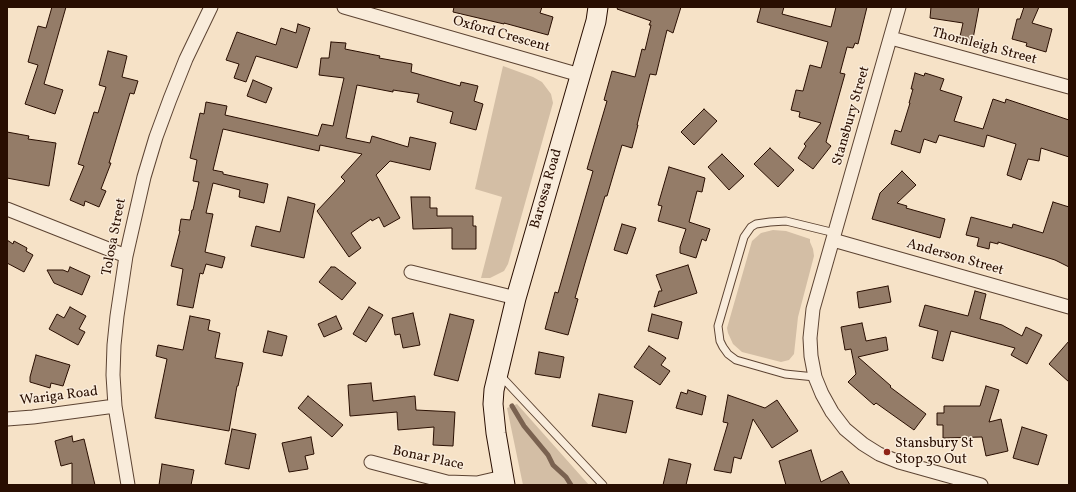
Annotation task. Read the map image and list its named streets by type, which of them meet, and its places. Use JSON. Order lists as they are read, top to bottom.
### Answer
{
  "streets": {
    "street": [
      "Oxford Crescent",
      "Thornleigh Street",
      "Stansbury Street",
      "Barossa Road",
      "Tolosa Street",
      "Anderson Street",
      "Wariga Road",
      "Bonar Place"
    ]
  },
  "crossings": [
    ["Oxford Crescent", "Barossa Road"],
    ["Thornleigh Street", "Stansbury Street"],
    ["Stansbury Street", "Anderson Street"],
    ["Barossa Road", "Bonar Place"],
    ["Tolosa Street", "Wariga Road"]
  ],
  "places": ["Stansbury St Stop 30 Out"]
}
